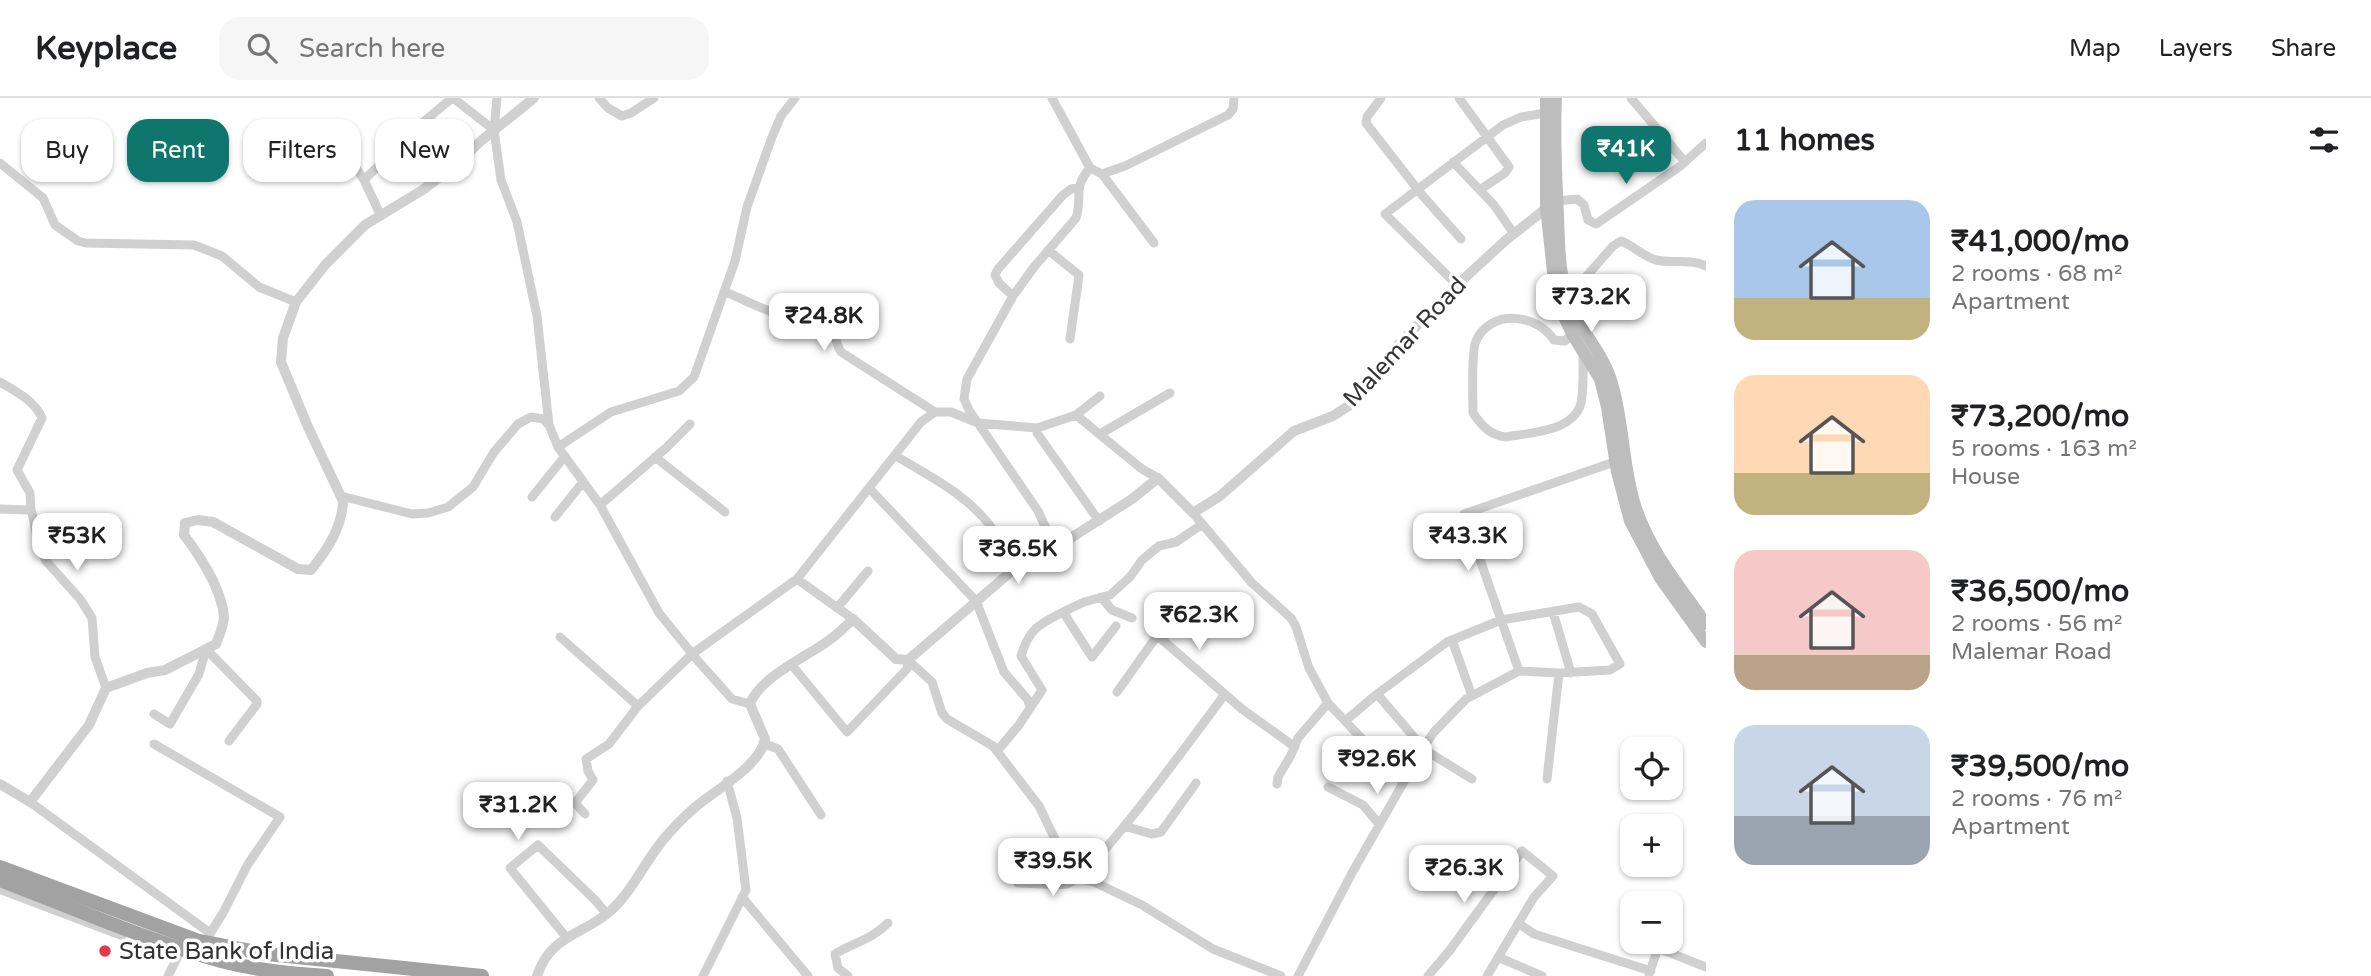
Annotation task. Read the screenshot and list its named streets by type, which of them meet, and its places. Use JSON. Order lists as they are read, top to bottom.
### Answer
{
  "streets": {
    "street": ["Malemar Road"]
  },
  "places": ["State Bank of India"],
  "page": {
    "header": "Keyplace",
    "search": "Search here",
    "nav": ["Map", "Layers", "Share"],
    "heading": "11 homes",
    "chip": [
      "Buy",
      "Rent",
      "Filters",
      "New"
    ],
    "price": [
      "₹41K",
      "₹73.2K",
      "₹24.8K",
      "₹53K",
      "₹43.3K",
      "₹36.5K",
      "₹62.3K",
      "₹92.6K",
      "₹31.2K",
      "₹39.5K",
      "₹26.3K"
    ],
    "list": [
      {
        "name": "₹41,000/mo",
        "note": "2 rooms · 68 m² · Apartment"
      },
      {
        "name": "₹73,200/mo",
        "note": "5 rooms · 163 m² · House"
      },
      {
        "name": "₹36,500/mo",
        "note": "2 rooms · 56 m² · Malemar Road"
      },
      {
        "name": "₹39,500/mo",
        "note": "2 rooms · 76 m² · Apartment"
      }
    ],
    "map_buttons": ["+", "−"]
  }
}
